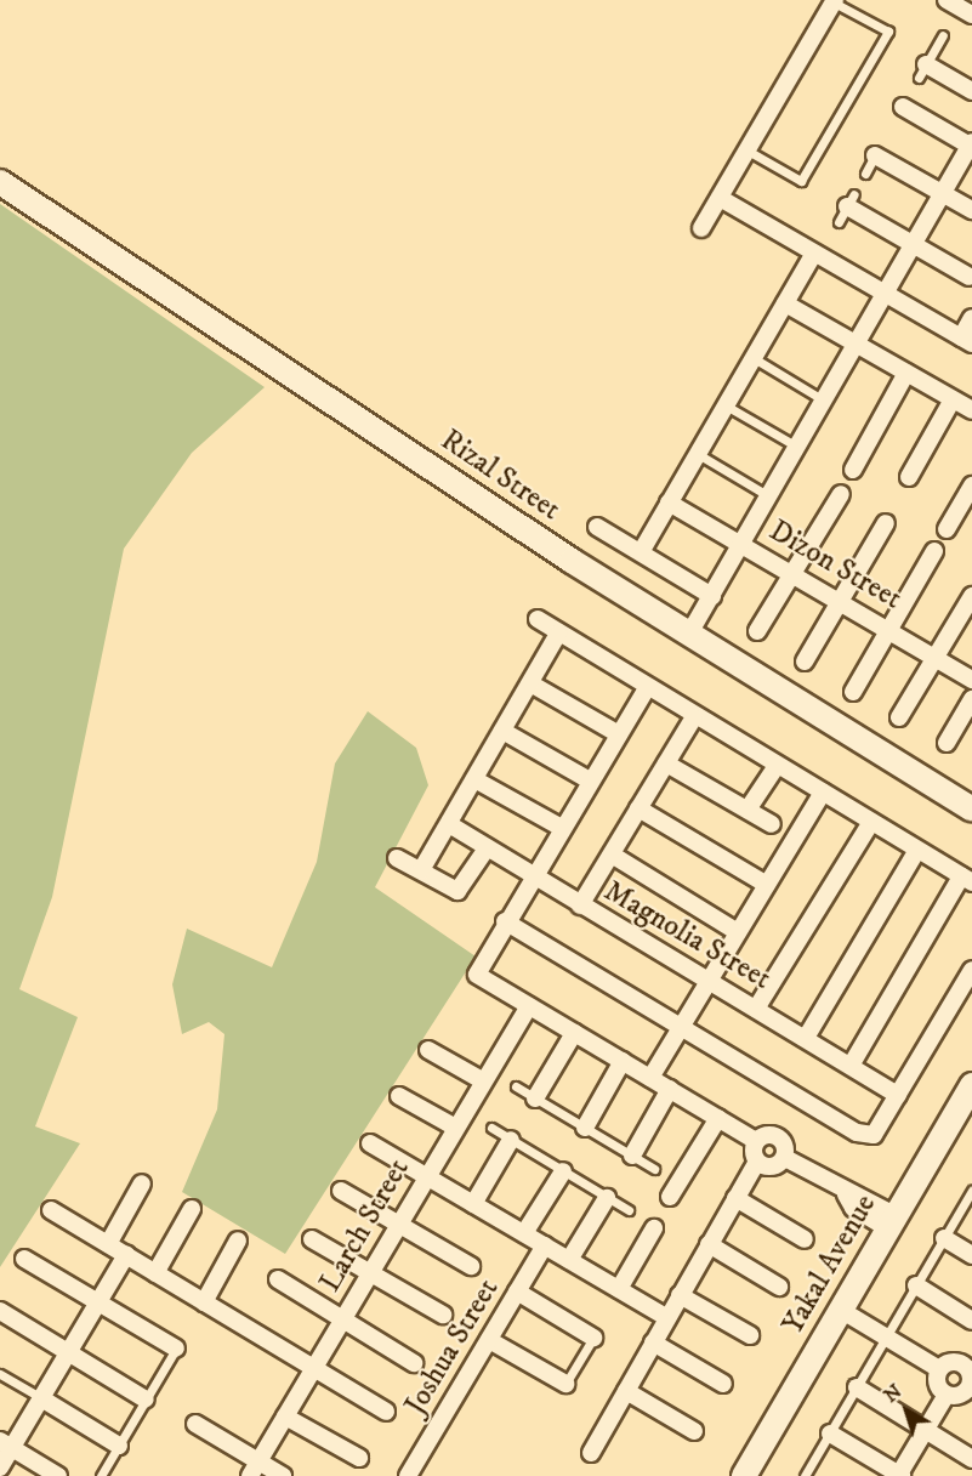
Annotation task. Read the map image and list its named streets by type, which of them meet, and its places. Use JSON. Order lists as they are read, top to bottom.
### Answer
{
  "streets": {
    "street": [
      "Rizal Street",
      "Dizon Street",
      "Magnolia Street",
      "Larch Street",
      "Yakal Avenue",
      "Joshua Street"
    ]
  },
  "north": "top left"
}
